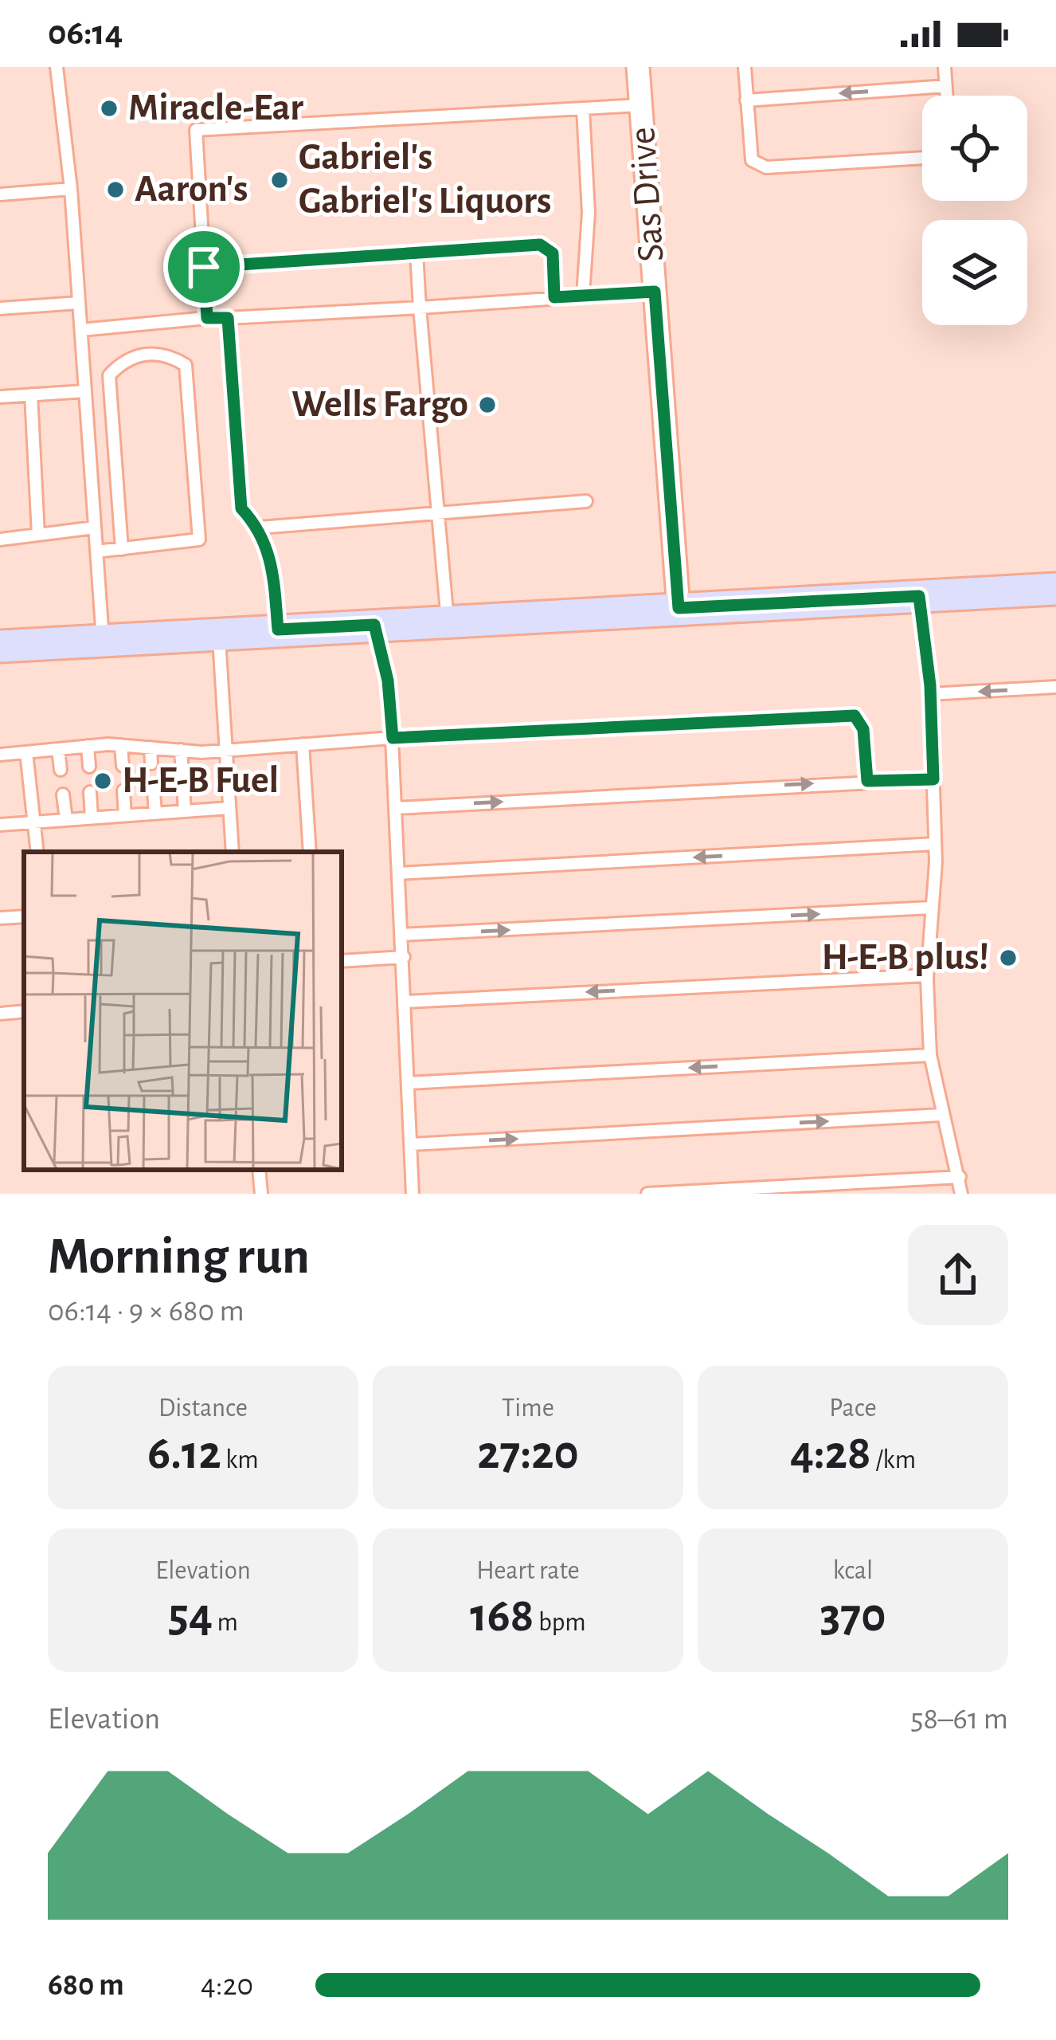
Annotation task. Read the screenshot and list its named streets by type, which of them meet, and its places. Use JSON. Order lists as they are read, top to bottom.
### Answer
{
  "streets": {
    "street": ["Sas Drive"]
  },
  "places": [
    "Miracle-Ear",
    "Gabriel's Gabriel's Liquors",
    "Aaron's",
    "Wells Fargo",
    "H-E-B Fuel",
    "H-E-B plus!"
  ],
  "page": {
    "status": "06:14",
    "heading": ["Morning run", "06:14 · 9 × 680 m"],
    "stats": [
      ["Distance", "6.12 km"],
      ["Time", "27:20"],
      ["Pace", "4:28 /km"],
      ["Elevation", "54 m"],
      ["Heart rate", "168 bpm"],
      ["kcal", "370"]
    ],
    "chart": ["Elevation", "58–61 m"],
    "list": [
      {
        "name": "680 m",
        "note": "4:20"
      }
    ]
  }
}
